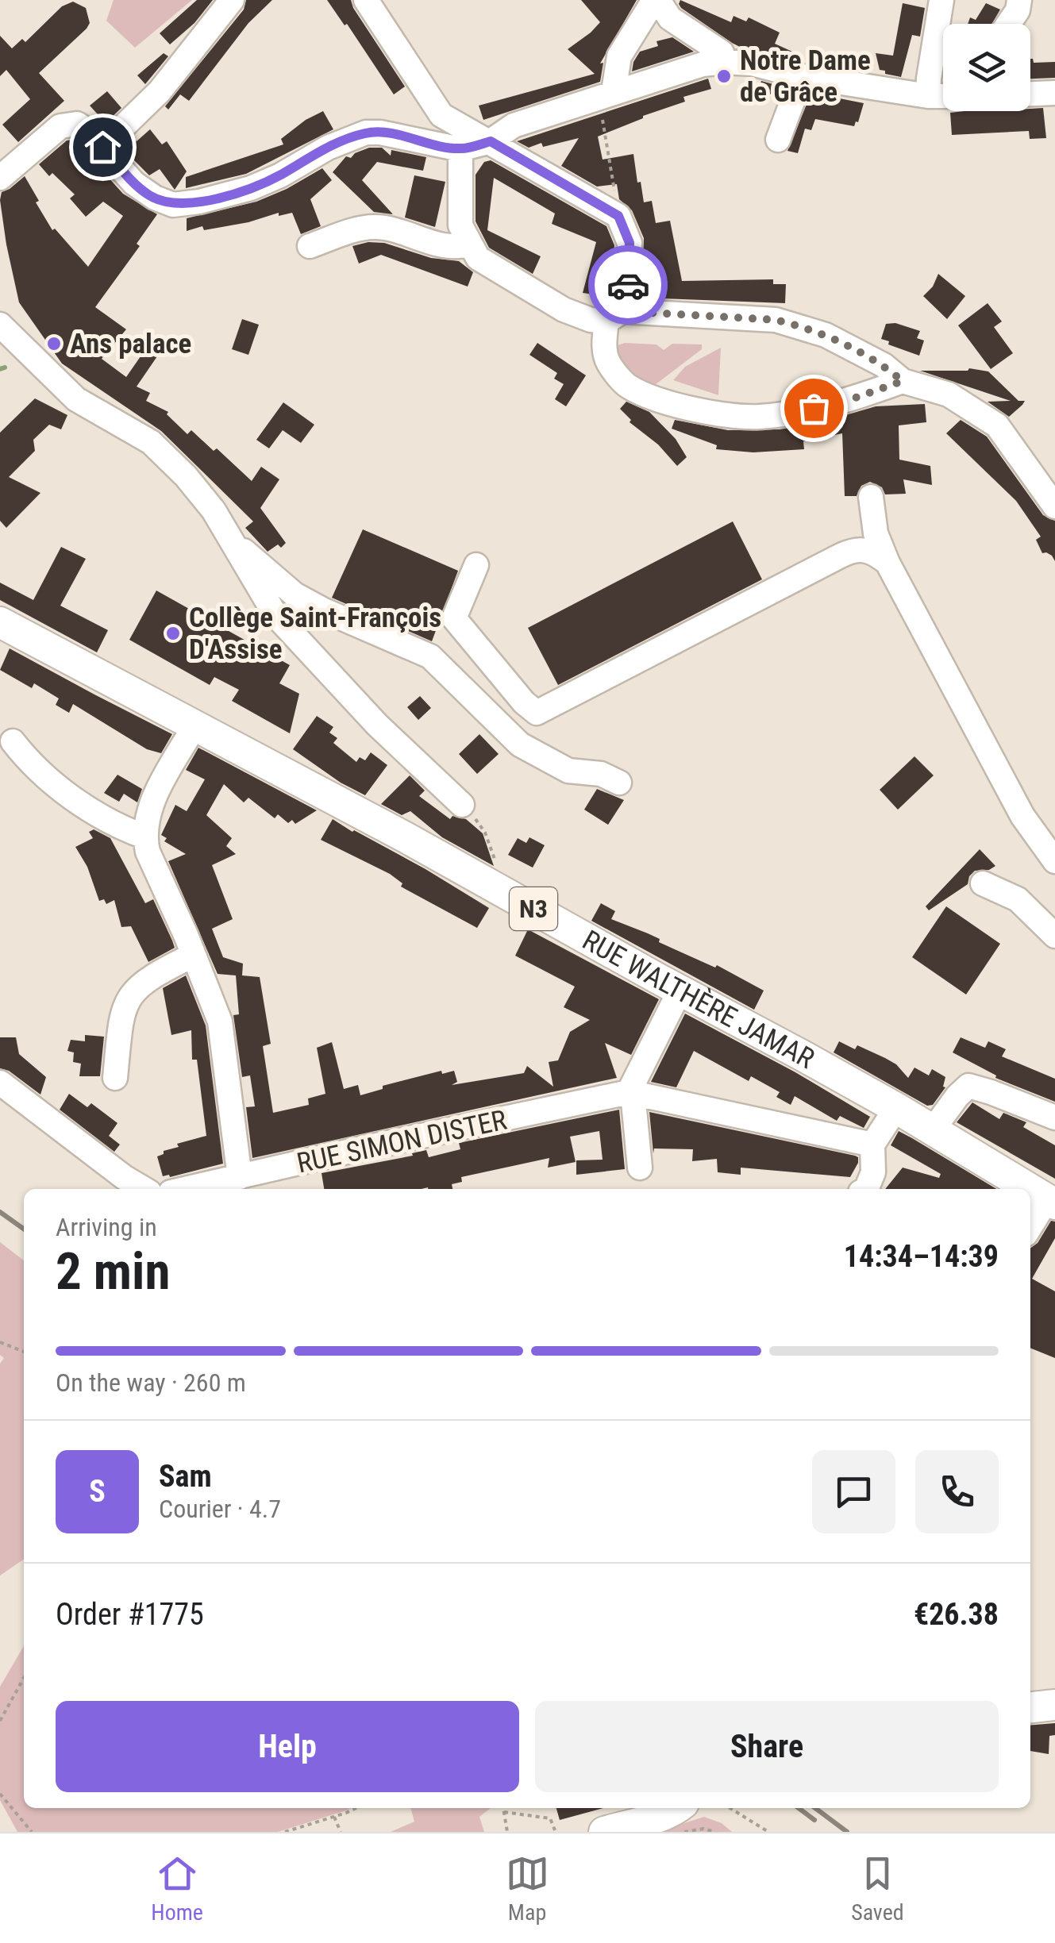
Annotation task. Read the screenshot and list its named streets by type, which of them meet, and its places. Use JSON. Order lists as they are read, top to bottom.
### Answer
{
  "streets": {
    "main road": ["N3", "RUE WALTHÈRE JAMAR"],
    "street": ["RUE SIMON DISTER"]
  },
  "places": ["Notre Dame de Grâce", "Ans palace", "Collège Saint-François D'Assise"],
  "page": {
    "heading": ["2 min", "Arriving in", "14:34–14:39"],
    "panel": [
      "Sam",
      "Courier · 4.7",
      "Order #1775",
      "€26.38"
    ],
    "bar": "On the way · 260 m",
    "round": "S",
    "buttons": ["Help", "Share"],
    "tabs": ["Home", "Map", "Saved"]
  }
}
